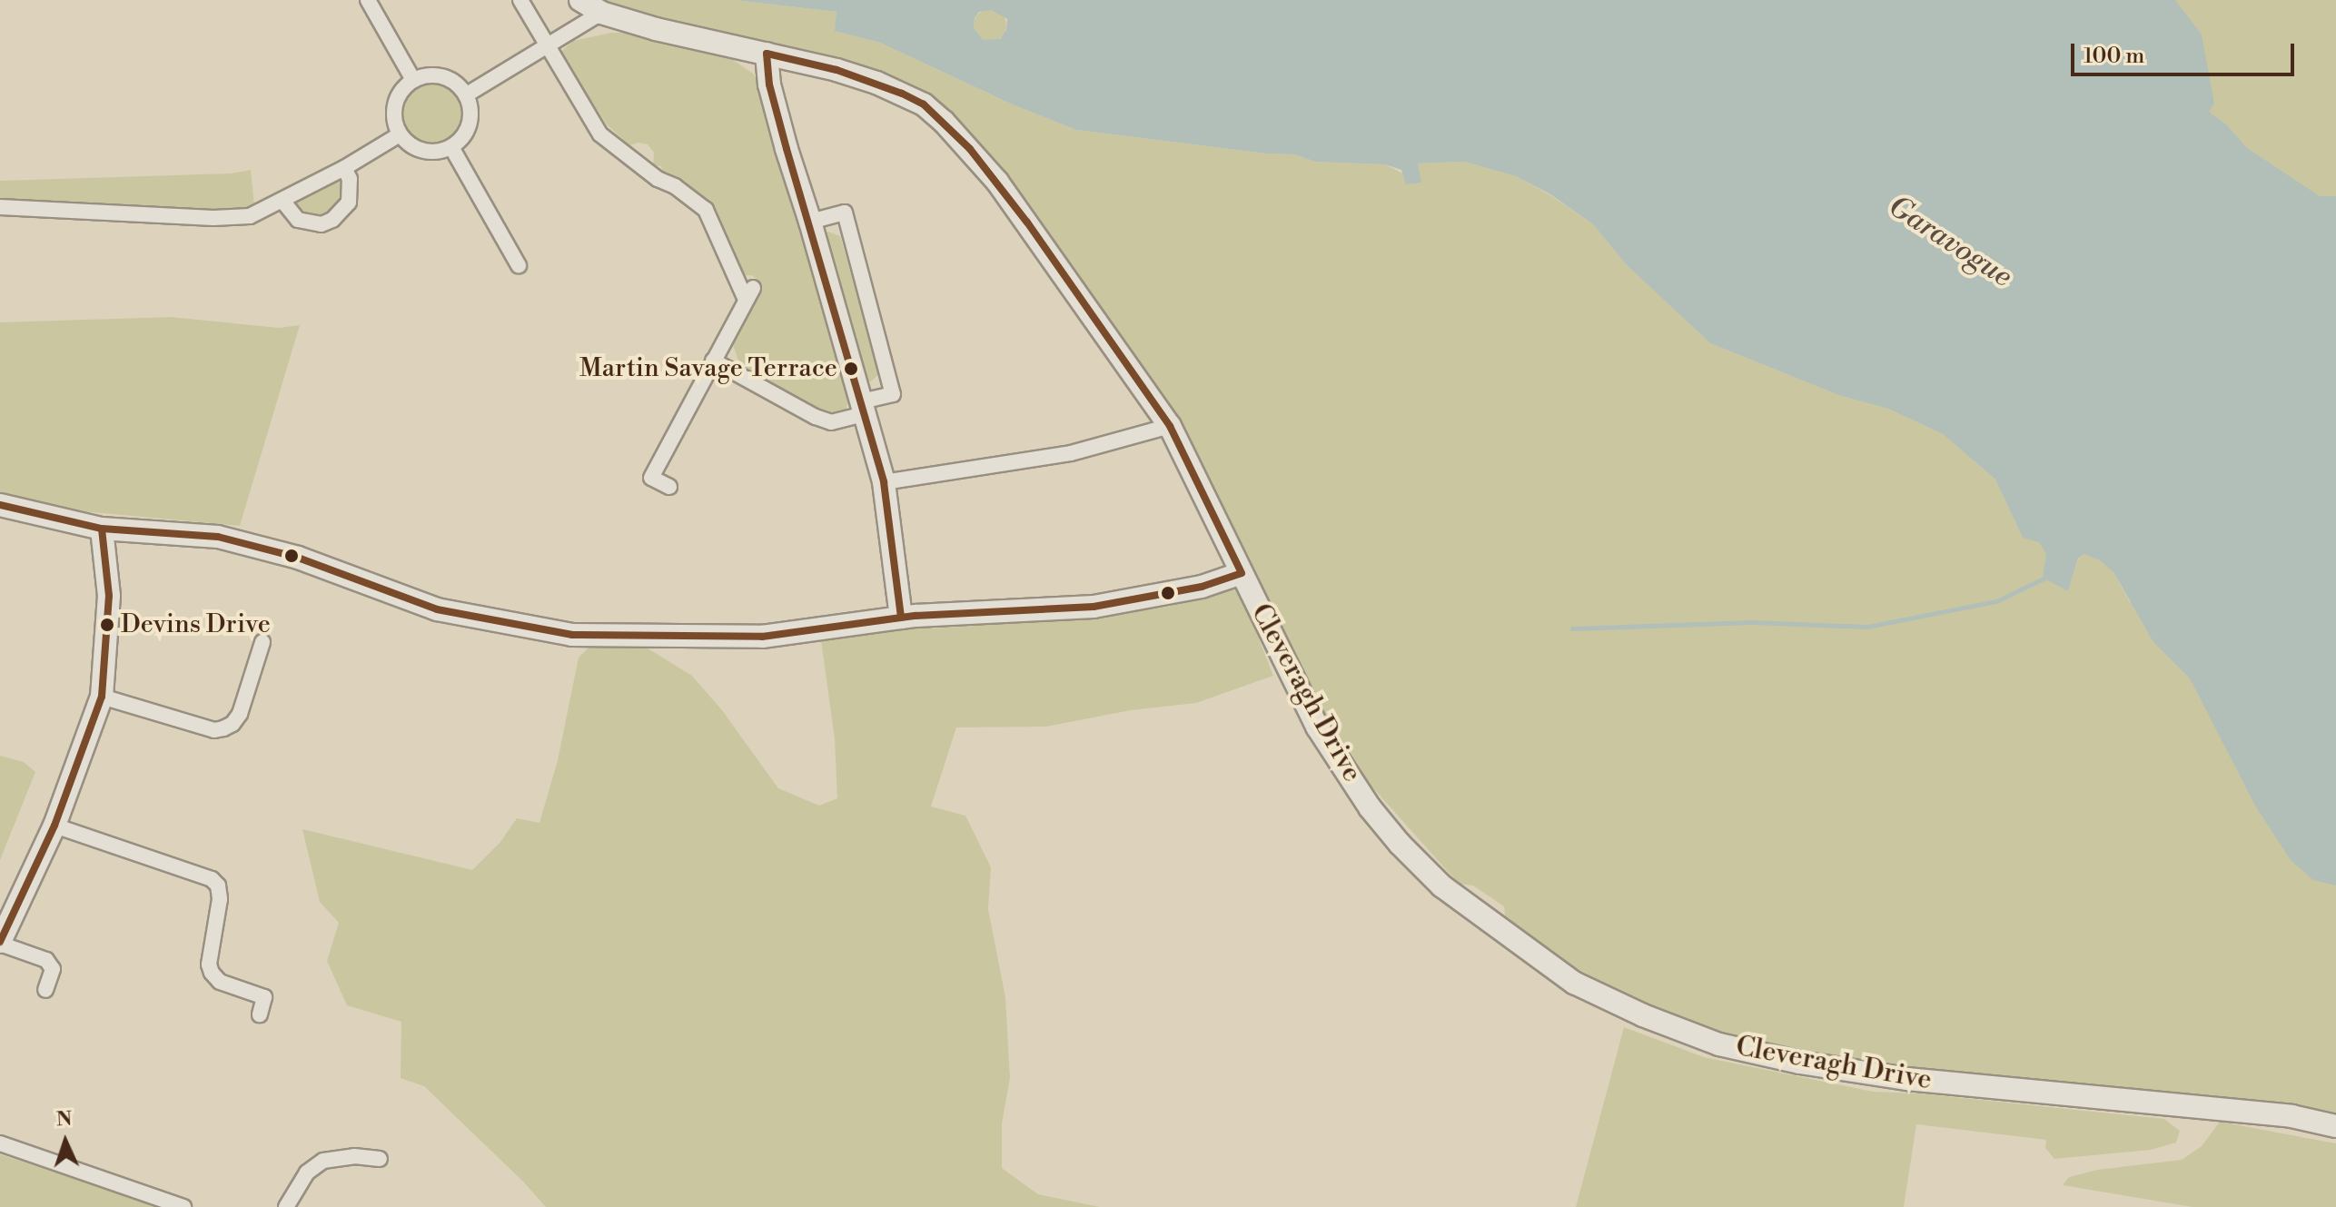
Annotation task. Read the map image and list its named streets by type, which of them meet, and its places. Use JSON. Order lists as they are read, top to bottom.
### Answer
{
  "streets": {
    "street": ["Cleveragh Drive"]
  },
  "water": ["Garavogue"],
  "places": ["Martin Savage Terrace", "Devins Drive"],
  "scale_bar": "100 m",
  "north": "top"
}
